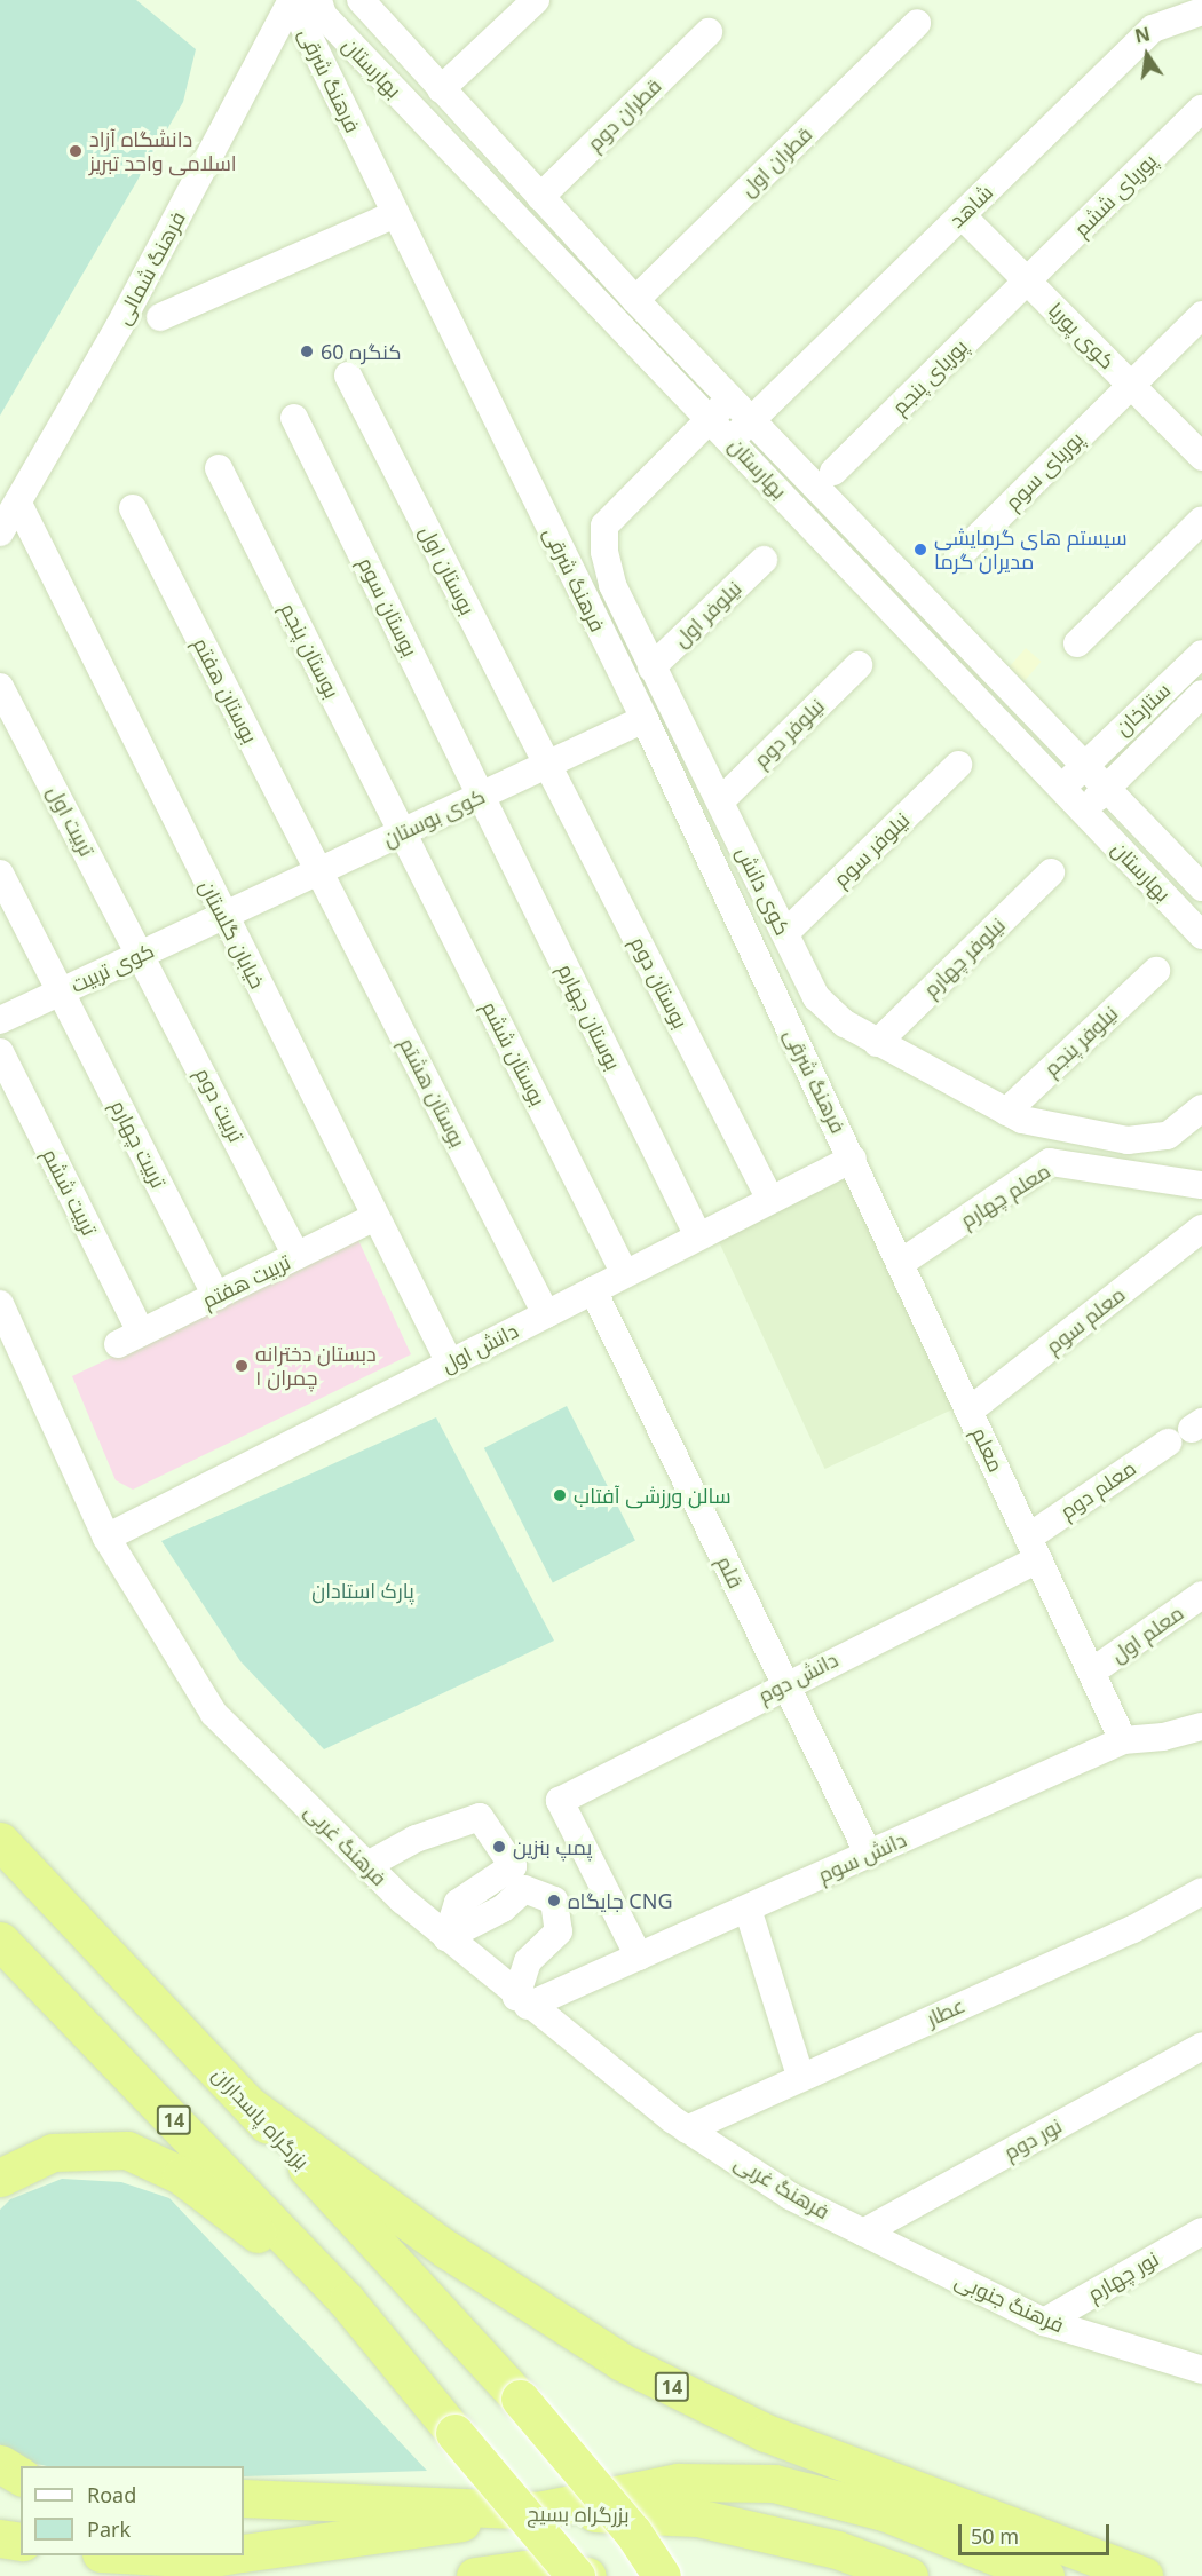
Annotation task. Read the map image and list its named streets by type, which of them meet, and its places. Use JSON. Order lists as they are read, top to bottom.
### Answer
{
  "streets": {
    "highway": ["بزرگراه پاسداران", "14", "بزرگراه بسیج"],
    "street": [
      "بهارستان",
      "فرهنگ شرقی",
      "قطران دوم",
      "قطران اول",
      "پوریای ششم",
      "شاهد",
      "فرهنگ شمالی",
      "کوی پوریا",
      "پوریای پنجم",
      "پوریای سوم",
      "بوستان اول",
      "بوستان سوم",
      "نیلوفر اول",
      "بوستان پنجم",
      "بوستان هفتم",
      "ستارخان",
      "نیلوفر دوم",
      "کوی بوستان",
      "تربیت اول",
      "نیلوفر سوم",
      "کوی دانش",
      "خیابان گلستان",
      "نیلوفر چهارم",
      "کوی تربیت",
      "بوستان دوم",
      "بوستان چهارم",
      "نیلوفر پنجم",
      "بوستان ششم",
      "بوستان هشتم",
      "تربیت دوم",
      "تربیت چهارم",
      "تربیت ششم",
      "معلم چهارم",
      "تربیت هفتم",
      "معلم سوم",
      "دانش اول",
      "معلم",
      "معلم دوم",
      "قلم",
      "معلم اول",
      "دانش دوم",
      "فرهنگ غربی",
      "دانش سوم",
      "عطار",
      "نور دوم",
      "نور چهارم",
      "فرهنگ جنوبی"
    ]
  },
  "crossings": [
    ["بهارستان", "فرهنگ شرقی"],
    ["بهارستان", "قطران دوم"],
    ["بهارستان", "قطران اول"],
    ["بهارستان", "شاهد"],
    ["بهارستان", "فرهنگ شمالی"],
    ["بهارستان", "ستارخان"],
    ["بهارستان", "کوی دانش"],
    ["فرهنگ شرقی", "فرهنگ شمالی"],
    ["فرهنگ شرقی", "کوی بوستان"],
    ["فرهنگ شرقی", "دانش اول"],
    ["فرهنگ شرقی", "معلم"],
    ["پوریای ششم", "کوی پوریا"],
    ["پوریای ششم", "پوریای پنجم"],
    ["شاهد", "کوی پوریا"],
    ["فرهنگ شمالی", "خیابان گلستان"],
    ["کوی پوریا", "پوریای پنجم"],
    ["کوی پوریا", "پوریای سوم"],
    ["بوستان اول", "کوی بوستان"],
    ["بوستان اول", "بوستان دوم"],
    ["بوستان سوم", "کوی بوستان"],
    ["بوستان سوم", "بوستان چهارم"],
    ["نیلوفر اول", "کوی دانش"],
    ["بوستان پنجم", "کوی بوستان"],
    ["بوستان پنجم", "بوستان ششم"],
    ["بوستان هفتم", "کوی بوستان"],
    ["بوستان هفتم", "بوستان هشتم"],
    ["نیلوفر دوم", "کوی دانش"],
    ["کوی بوستان", "خیابان گلستان"],
    ["کوی بوستان", "کوی تربیت"],
    ["کوی بوستان", "بوستان دوم"],
    ["کوی بوستان", "بوستان چهارم"],
    ["کوی بوستان", "بوستان ششم"],
    ["کوی بوستان", "بوستان هشتم"],
    ["تربیت اول", "کوی تربیت"],
    ["تربیت اول", "تربیت دوم"],
    ["نیلوفر سوم", "کوی دانش"],
    ["کوی دانش", "نیلوفر چهارم"],
    ["کوی دانش", "نیلوفر پنجم"],
    ["خیابان گلستان", "کوی تربیت"],
    ["خیابان گلستان", "تربیت هفتم"],
    ["خیابان گلستان", "دانش اول"],
    ["کوی تربیت", "تربیت دوم"],
    ["کوی تربیت", "تربیت چهارم"],
    ["بوستان دوم", "دانش اول"],
    ["بوستان چهارم", "دانش اول"],
    ["بوستان ششم", "دانش اول"],
    ["بوستان هشتم", "دانش اول"],
    ["تربیت دوم", "تربیت هفتم"],
    ["تربیت چهارم", "تربیت هفتم"],
    ["تربیت ششم", "تربیت هفتم"],
    ["معلم چهارم", "معلم"],
    ["معلم سوم", "معلم"],
    ["دانش اول", "معلم"],
    ["دانش اول", "قلم"],
    ["دانش اول", "فرهنگ غربی"],
    ["معلم", "معلم دوم"],
    ["معلم", "معلم اول"],
    ["معلم", "دانش دوم"],
    ["معلم", "دانش سوم"],
    ["معلم دوم", "دانش دوم"],
    ["قلم", "دانش دوم"],
    ["قلم", "دانش سوم"],
    ["دانش دوم", "دانش سوم"],
    ["فرهنگ غربی", "دانش سوم"],
    ["فرهنگ غربی", "عطار"],
    ["فرهنگ غربی", "نور دوم"],
    ["فرهنگ غربی", "فرهنگ جنوبی"],
    ["بزرگراه پاسداران", "14"],
    ["نور دوم", "فرهنگ جنوبی"],
    ["نور چهارم", "فرهنگ جنوبی"]
  ],
  "parks": ["پارک استادان"],
  "places": [
    "دانشگاه آزاد اسلامی واحد تبریز",
    "کنگره 60",
    "سیستم های گرمایشی مدیران گرما",
    "دبستان دخترانه چمران ۱",
    "سالن ورزشی آفتاب",
    "پمپ بنزین",
    "جایگاه CNG"
  ],
  "legend": ["Road", "Park"],
  "scale_bar": "50 m",
  "north": "top"
}
